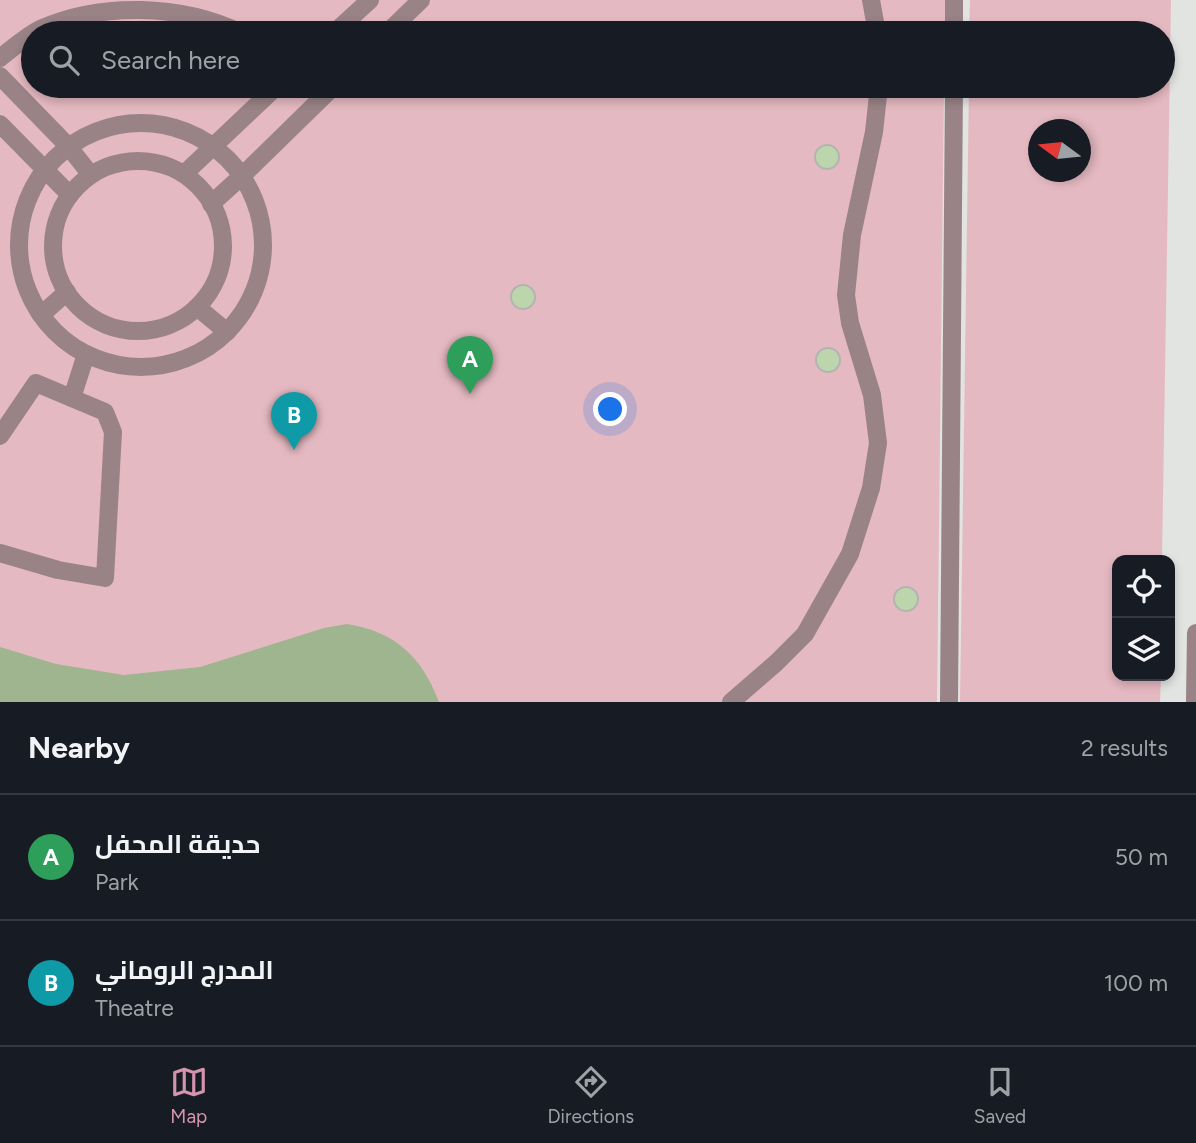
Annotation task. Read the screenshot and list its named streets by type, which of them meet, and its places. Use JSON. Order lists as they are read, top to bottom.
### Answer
{
  "north": "left",
  "page": {
    "search": "Search here",
    "pins": ["A", "B"],
    "heading": ["Nearby", "2 results"],
    "list": [
      {
        "mark": "A",
        "name": "حديقة المحفل",
        "note": "Park",
        "value": "50 m"
      },
      {
        "mark": "B",
        "name": "المدرج الروماني",
        "note": "Theatre",
        "value": "100 m"
      }
    ],
    "nav": ["Map", "Directions", "Saved"]
  }
}
